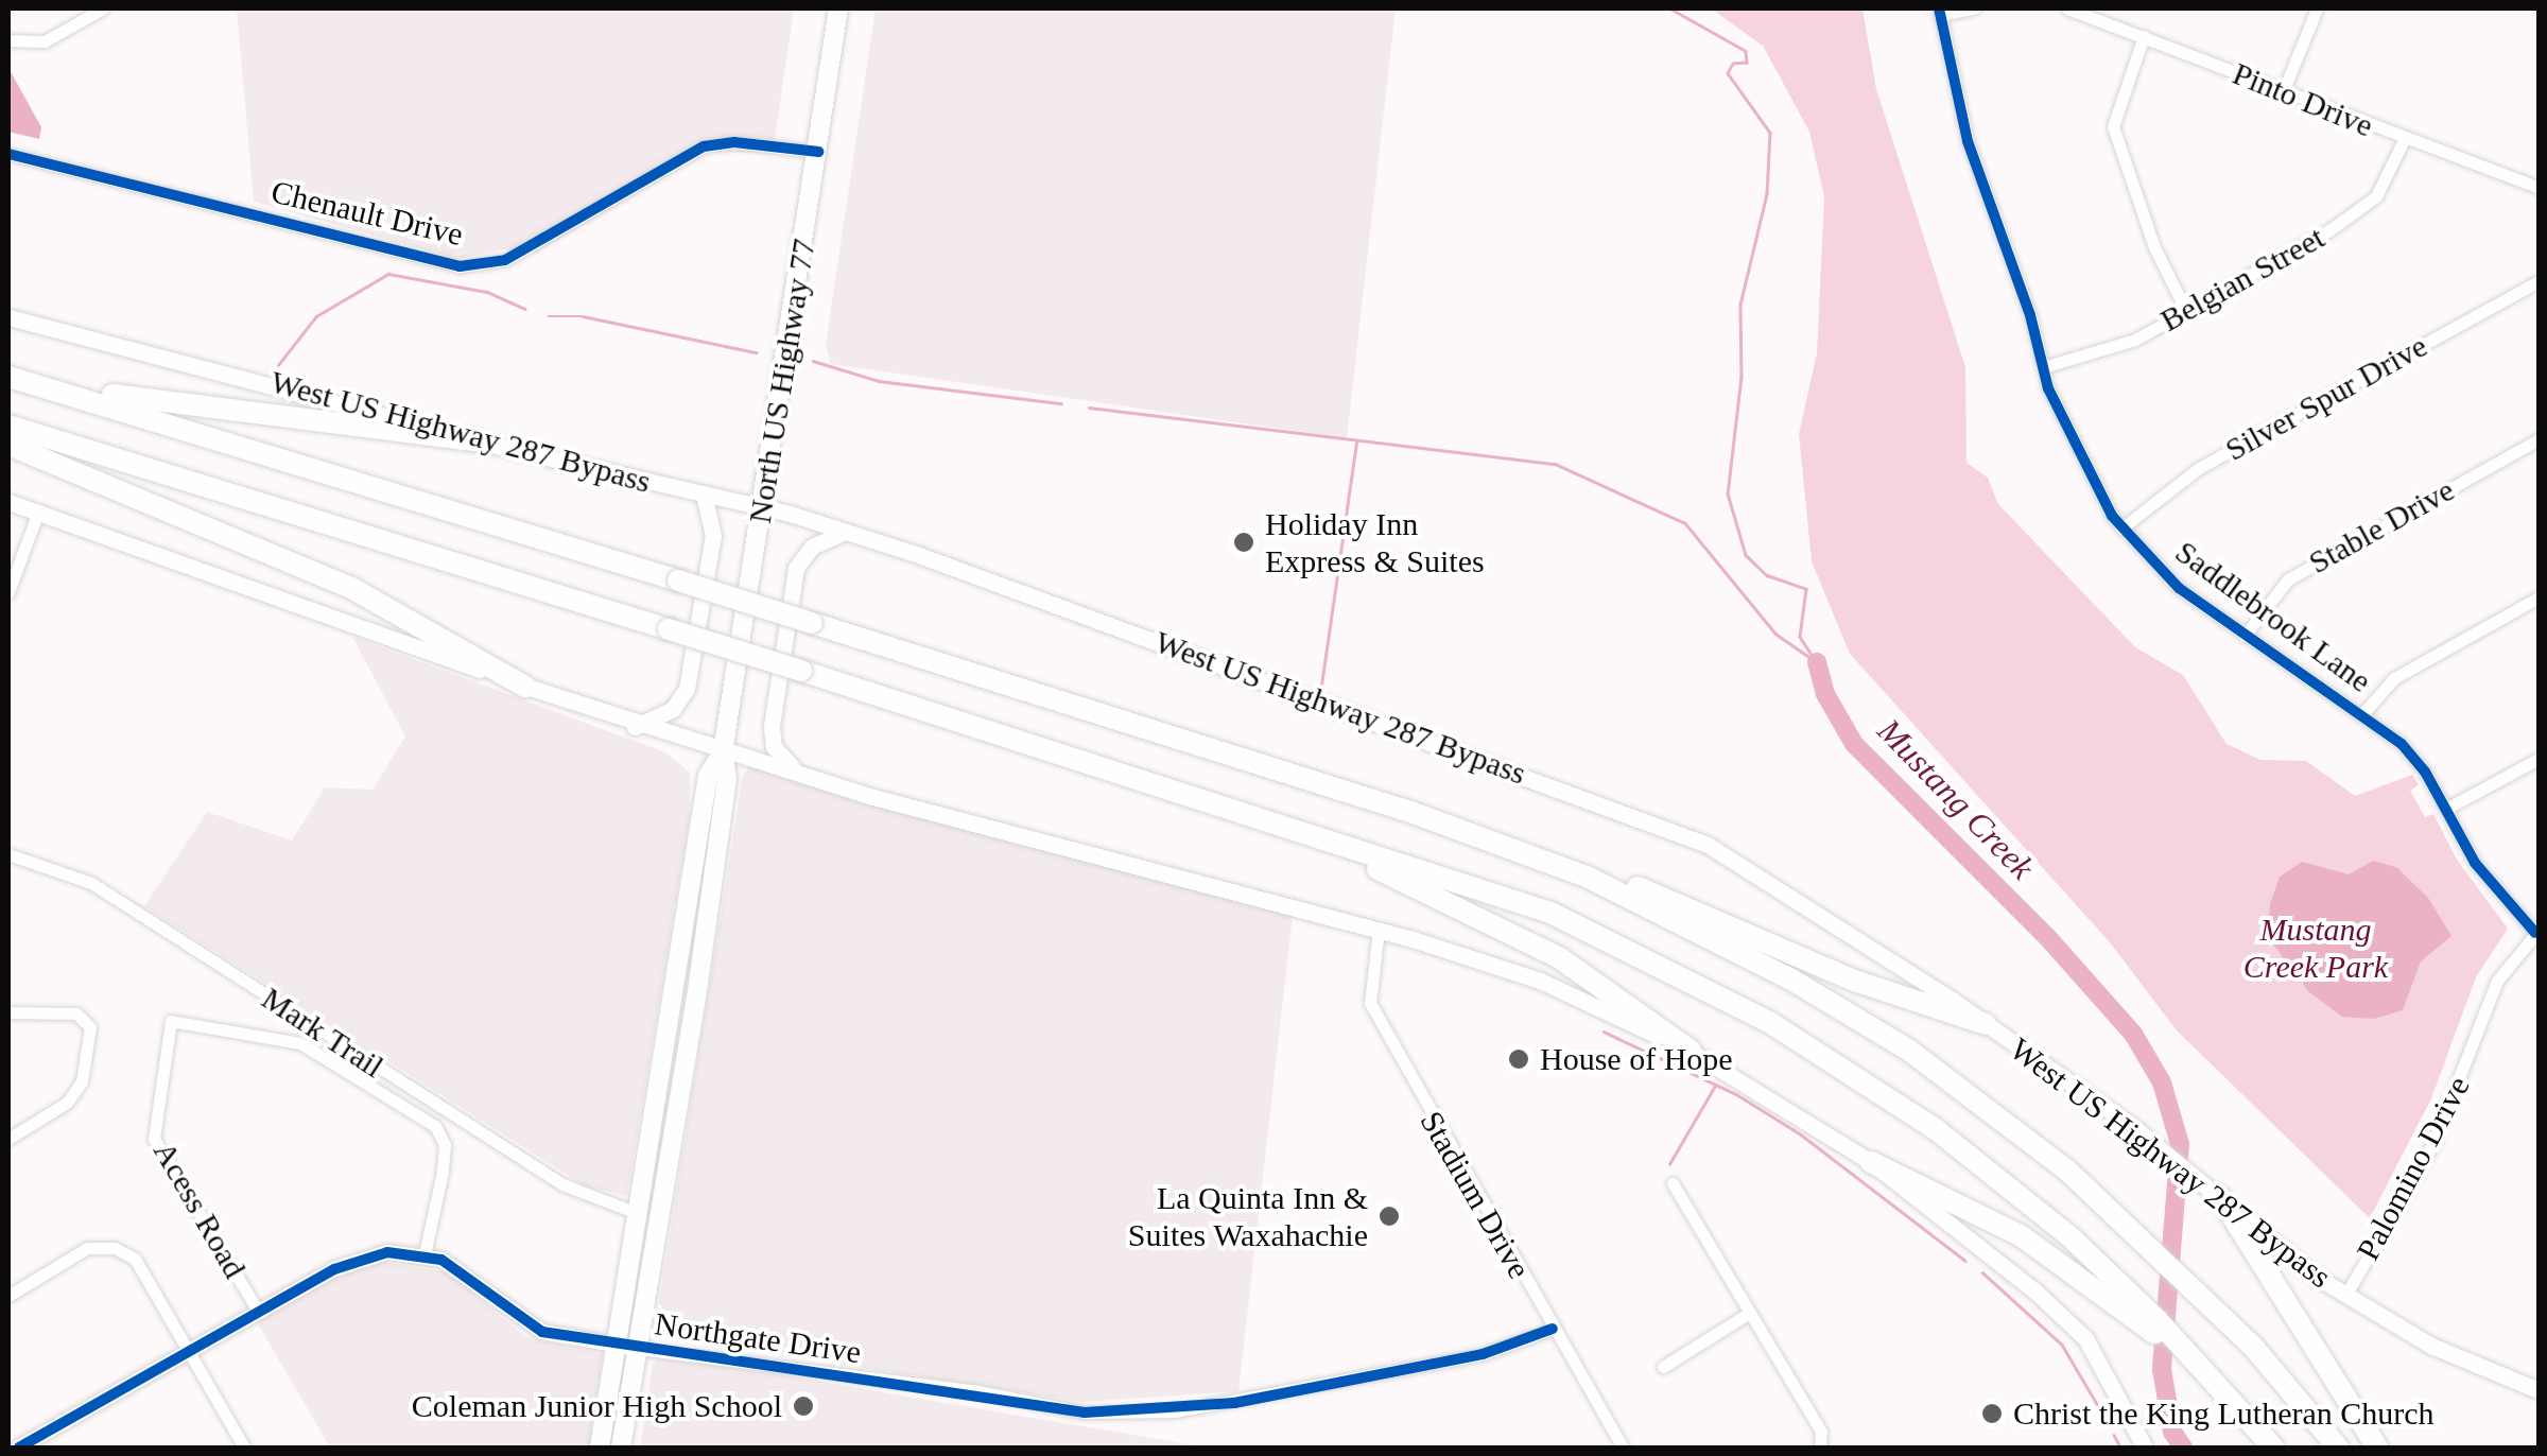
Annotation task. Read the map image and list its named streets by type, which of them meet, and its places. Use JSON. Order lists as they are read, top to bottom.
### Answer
{
  "streets": {
    "main road": ["North US Highway 77", "West US Highway 287 Bypass"],
    "street": [
      "Pinto Drive",
      "Chenault Drive",
      "Belgian Street",
      "Silver Spur Drive",
      "Stable Drive",
      "Saddlebrook Lane",
      "Mark Trail",
      "Palomino Drive",
      "Stadium Drive",
      "Acess Road",
      "Northgate Drive"
    ]
  },
  "crossings": [
    ["Pinto Drive", "Belgian Street"],
    ["Chenault Drive", "North US Highway 77"],
    ["Belgian Street", "Saddlebrook Lane"],
    ["North US Highway 77", "West US Highway 287 Bypass"],
    ["North US Highway 77", "Mark Trail"],
    ["North US Highway 77", "Northgate Drive"],
    ["Silver Spur Drive", "Saddlebrook Lane"],
    ["West US Highway 287 Bypass", "Palomino Drive"],
    ["Stable Drive", "Saddlebrook Lane"],
    ["Saddlebrook Lane", "Palomino Drive"],
    ["Stadium Drive", "Northgate Drive"],
    ["Acess Road", "Northgate Drive"]
  ],
  "water": ["Mustang Creek"],
  "parks": ["Mustang Creek Park"],
  "places": [
    "Holiday Inn Express & Suites",
    "House of Hope",
    "La Quinta Inn & Suites Waxahachie",
    "Coleman Junior High School",
    "Christ the King Lutheran Church"
  ]
}
